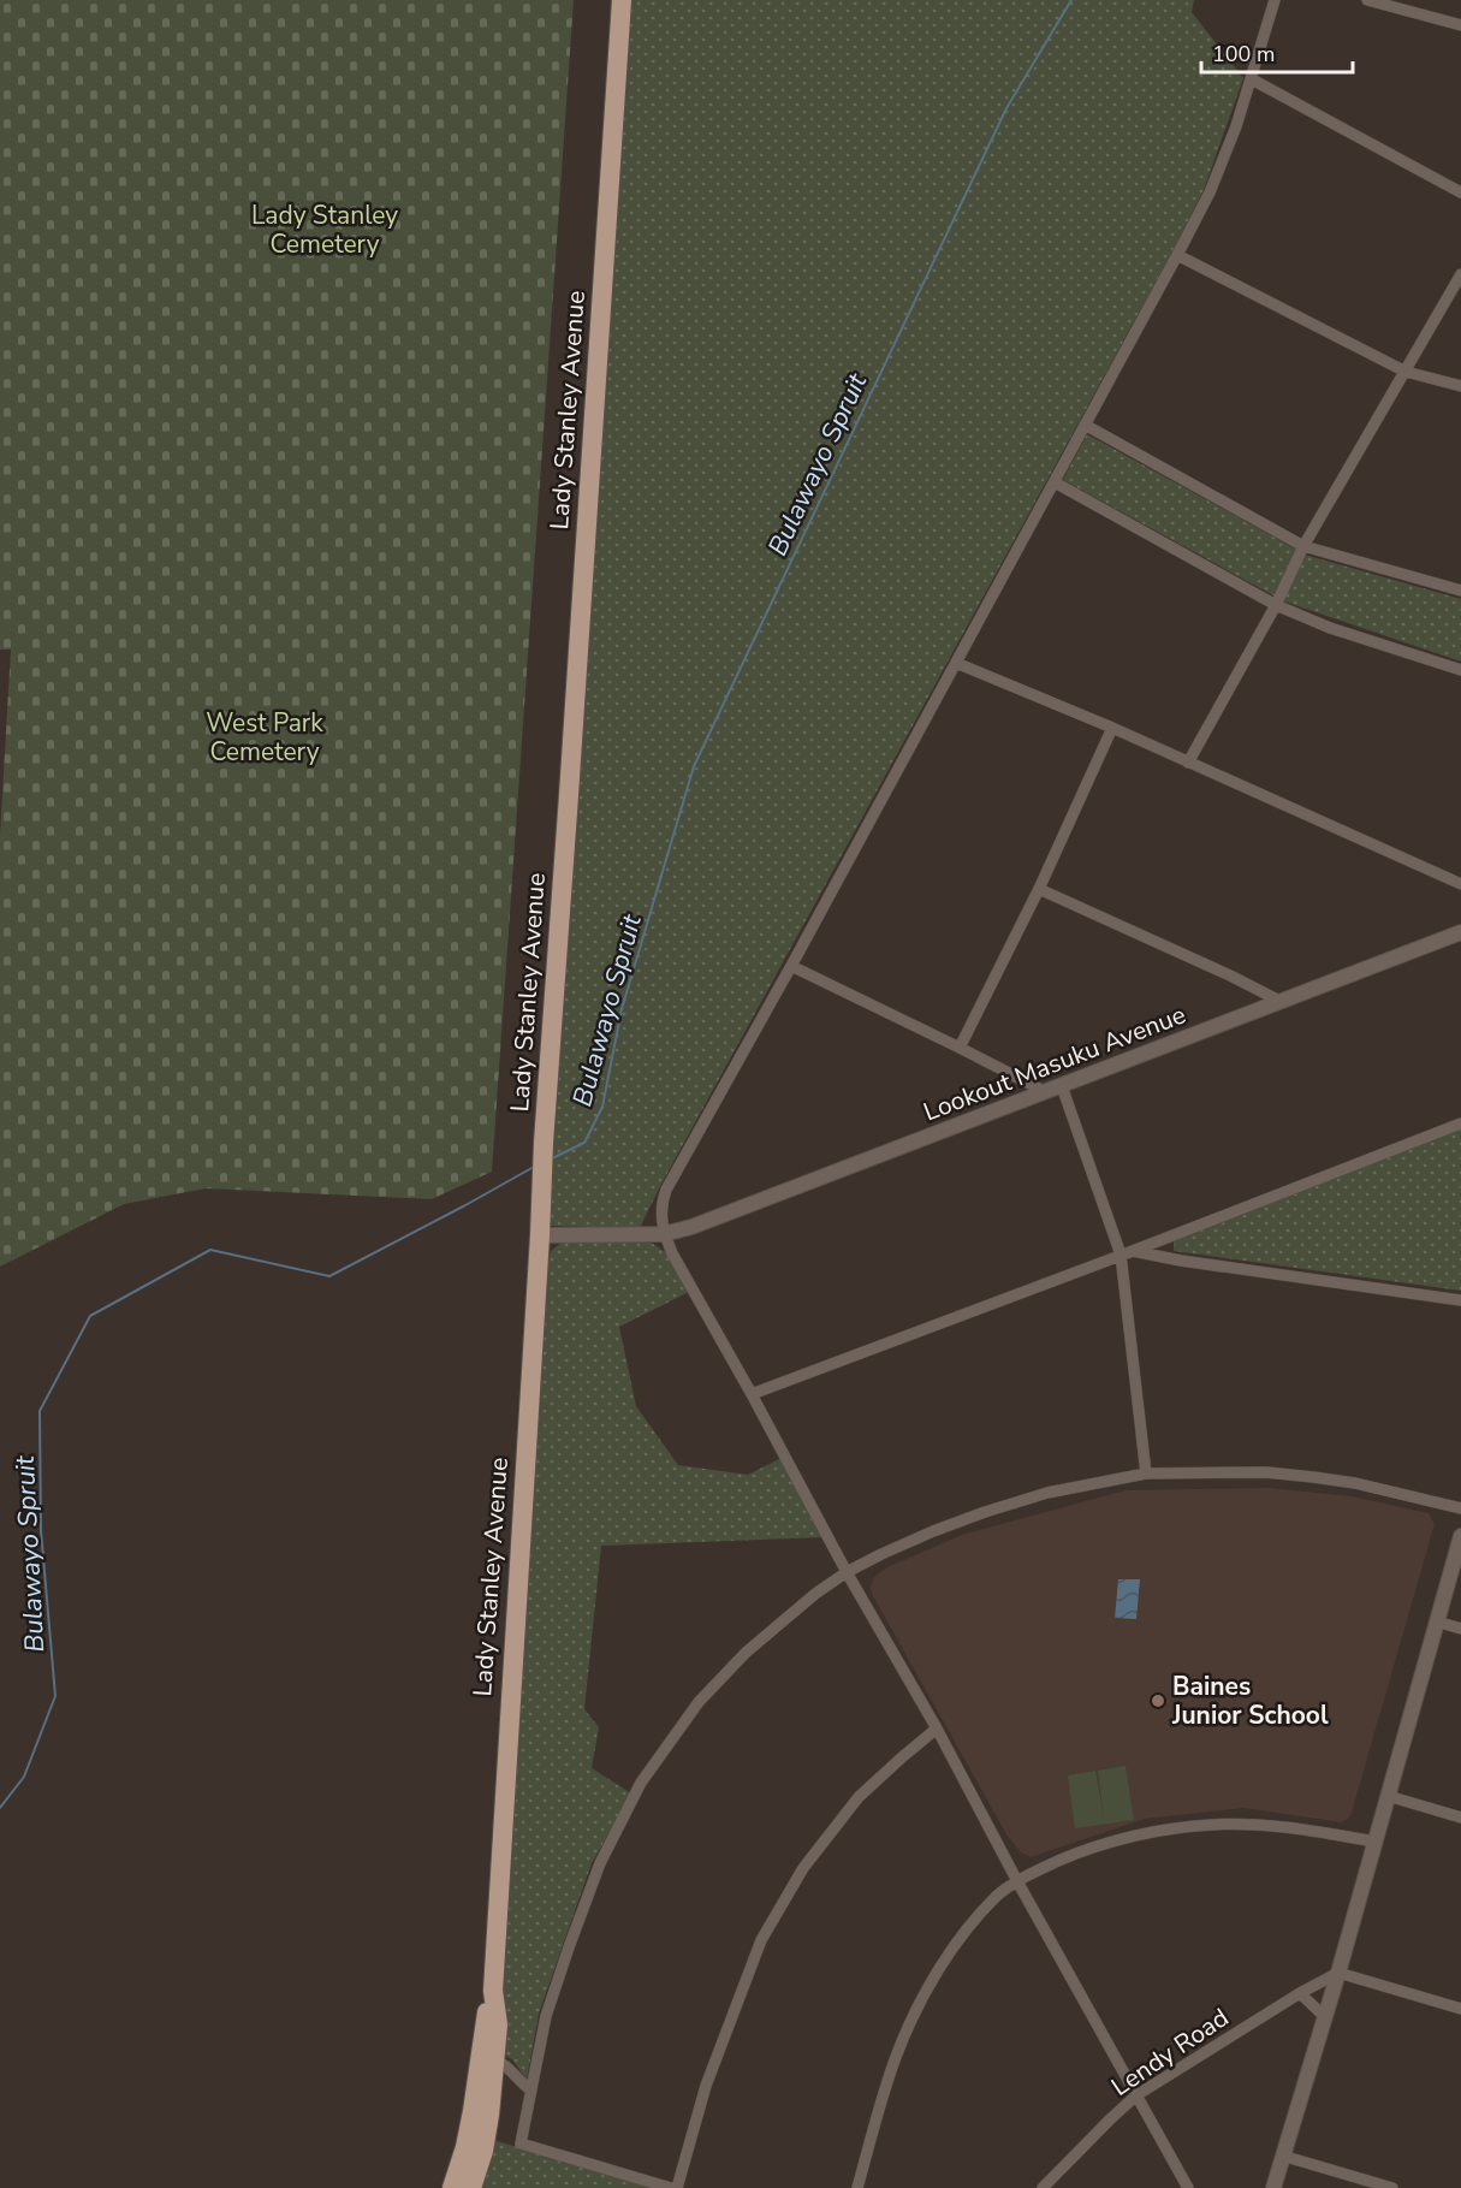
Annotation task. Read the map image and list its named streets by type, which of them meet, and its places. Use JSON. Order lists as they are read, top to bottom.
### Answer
{
  "streets": {
    "highway": ["Lady Stanley Avenue"],
    "street": ["Lookout Masuku Avenue", "Lendy Road"]
  },
  "crossings": [
    ["Lady Stanley Avenue", "Lookout Masuku Avenue"]
  ],
  "water": ["Bulawayo Spruit"],
  "parks": ["Lady Stanley Cemetery", "West Park Cemetery"],
  "places": ["Baines Junior School"],
  "scale_bar": "100 m"
}
